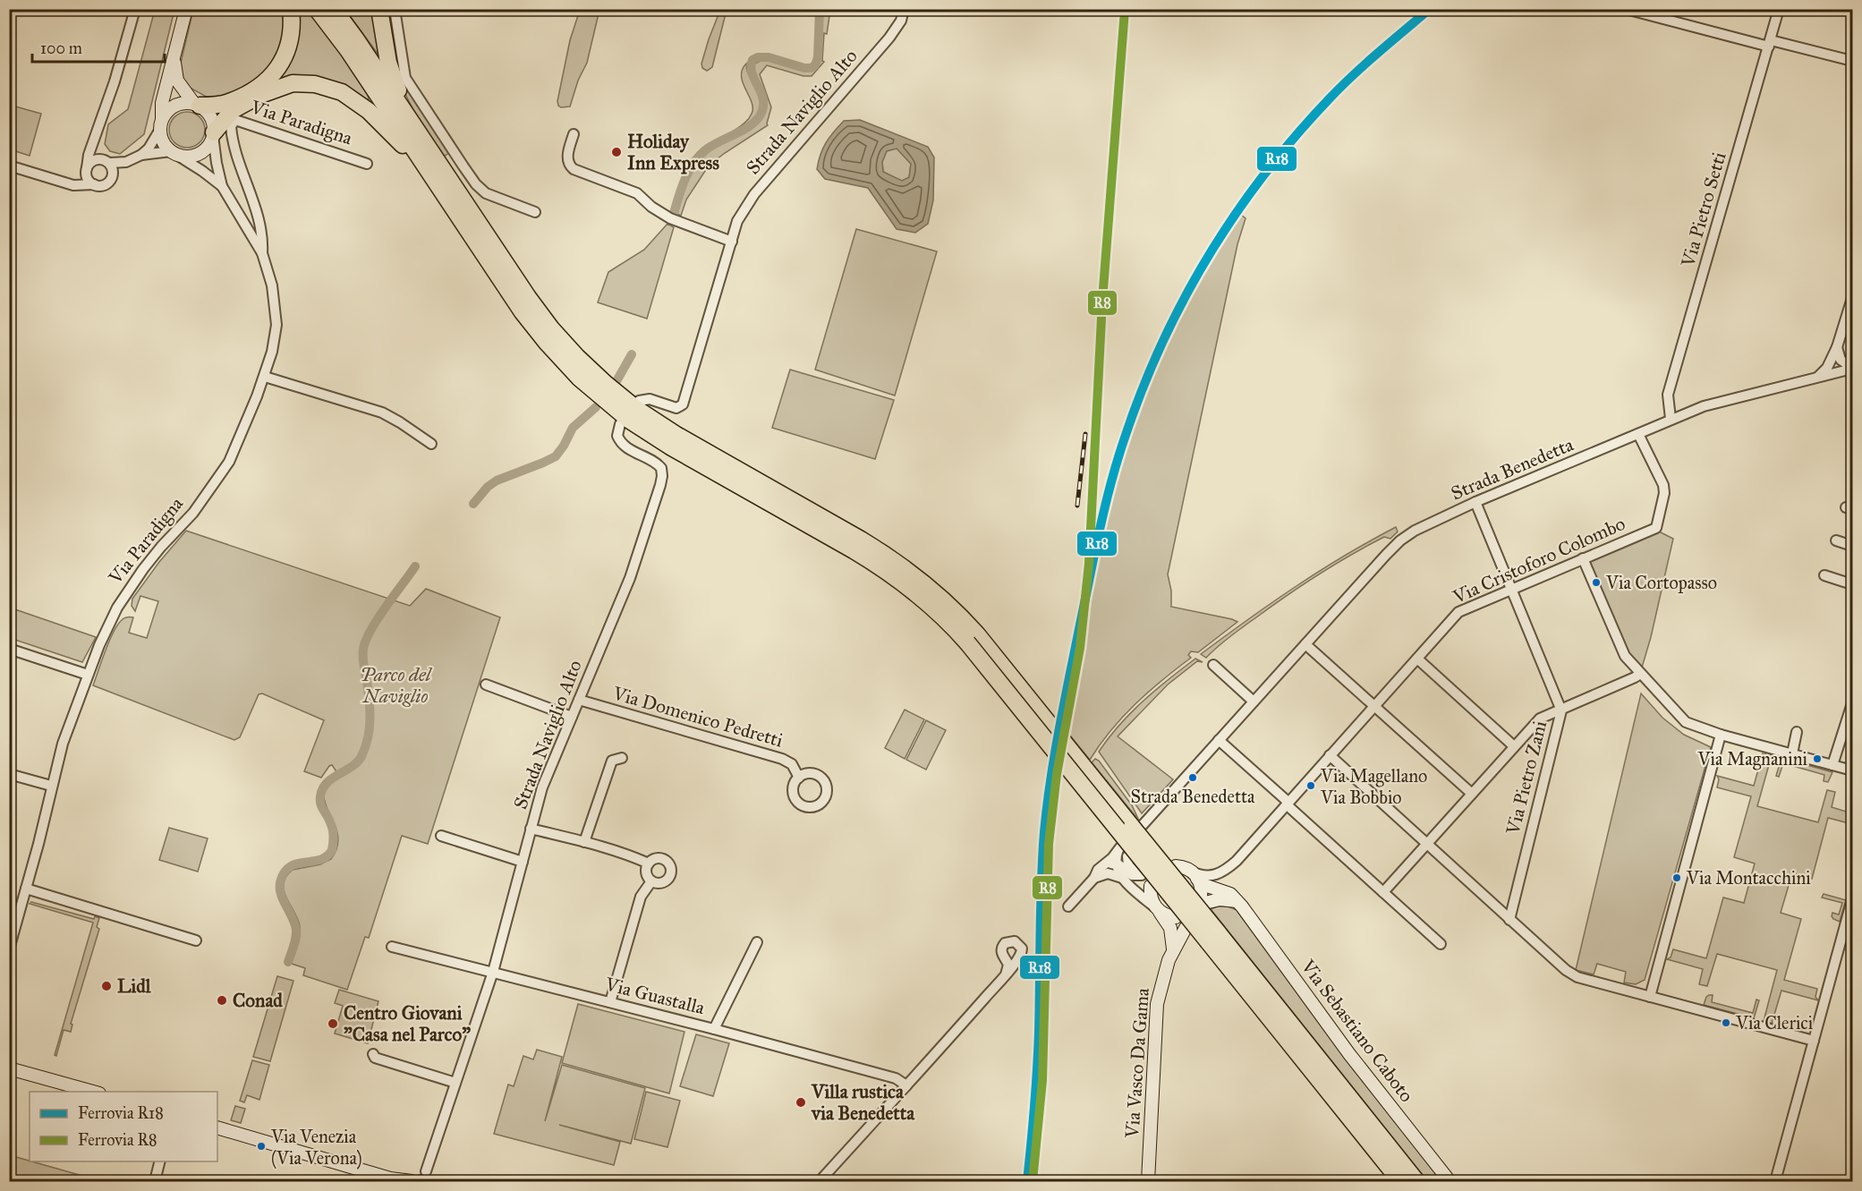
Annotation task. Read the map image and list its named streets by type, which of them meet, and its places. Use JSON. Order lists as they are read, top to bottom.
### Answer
{
  "streets": {
    "street": [
      "Strada Naviglio Alto",
      "Via Paradigna",
      "Via Pietro Setti",
      "Strada Benedetta",
      "Via Cristoforo Colombo",
      "Via Domenico Pedretti",
      "Via Pietro Zani",
      "Via Guastalla",
      "Via Sebastiano Caboto",
      "Via Vasco Da Gama"
    ]
  },
  "crossings": [
    ["Strada Naviglio Alto", "Via Domenico Pedretti"],
    ["Strada Naviglio Alto", "Via Guastalla"],
    ["Via Pietro Setti", "Strada Benedetta"],
    ["Strada Benedetta", "Via Cristoforo Colombo"],
    ["Strada Benedetta", "Via Pietro Zani"],
    ["Via Cristoforo Colombo", "Via Pietro Zani"],
    ["Via Cristoforo Colombo", "Via Sebastiano Caboto"]
  ],
  "parks": ["Parco del Naviglio"],
  "places": [
    "Holiday Inn Express",
    "Via Cortopasso",
    "Via Magnanini",
    "Strada Benedetta",
    "Via Magellano Via Bobbio",
    "Via Montacchini",
    "Lidl",
    "Conad",
    "Via Clerici",
    "Centro Giovani \"Casa nel Parco\"",
    "Villa rustica via Benedetta",
    "Via Venezia (Via Verona)"
  ],
  "lines": ["rail line R18", "rail line R8"],
  "legend": ["Ferrovia R18", "Ferrovia R8"],
  "scale_bar": "100 m"
}
